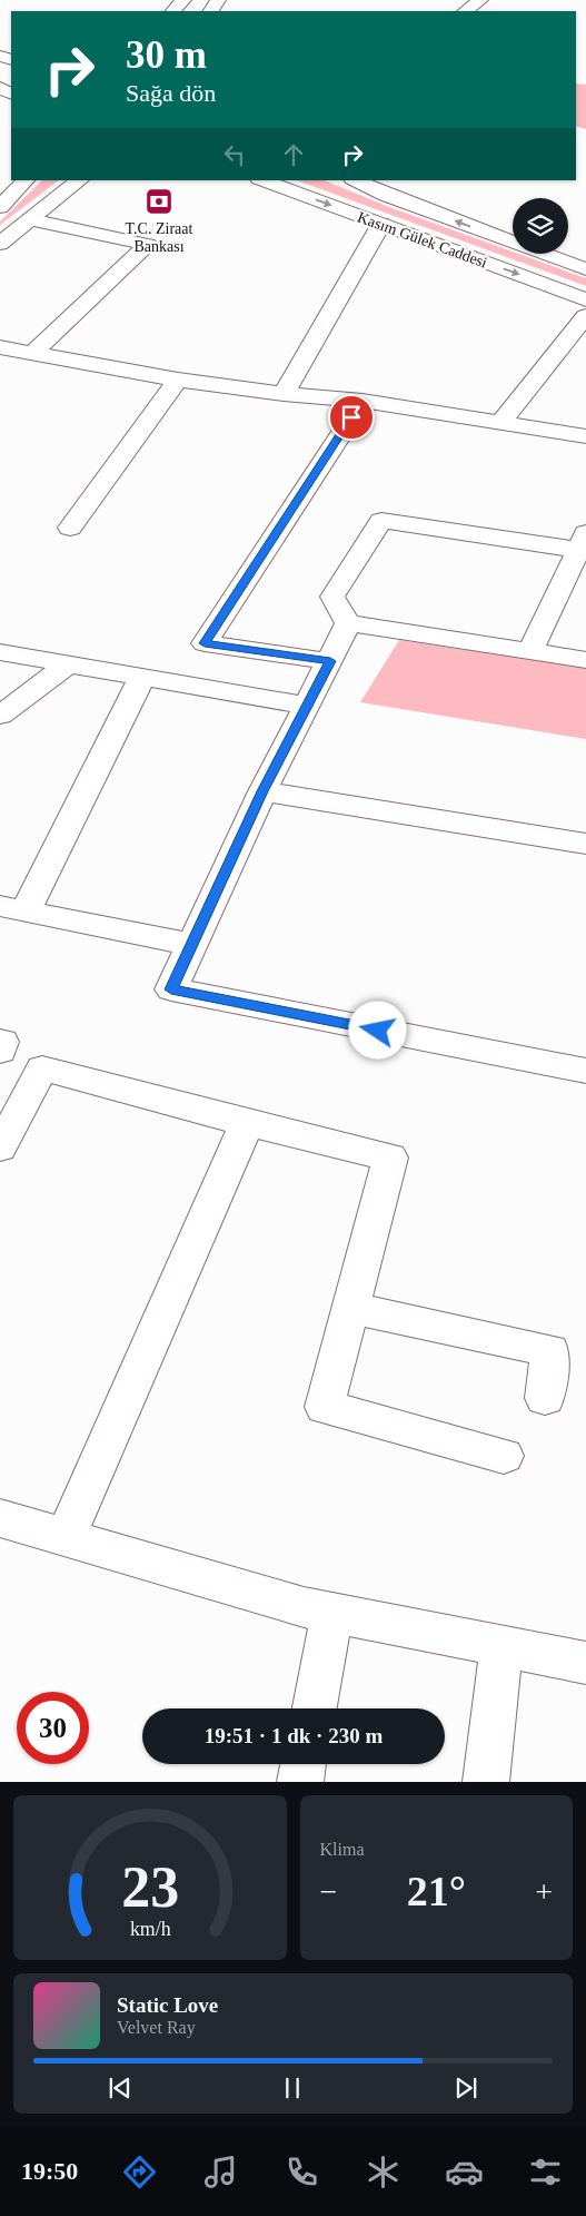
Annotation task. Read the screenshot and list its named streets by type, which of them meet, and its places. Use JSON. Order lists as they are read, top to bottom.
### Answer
{
  "streets": {
    "street": ["Kasım Gülek Caddesi"]
  },
  "places": {
    "bank": ["T.C. Ziraat Bankası"]
  },
  "page": {
    "turn": ["30 m", "Sağa dön"],
    "limit": "30",
    "trip": "19:51 · 1 dk · 230 m",
    "tile": "Klima",
    "heat": ["−", "21°", "+"],
    "song": ["Static Love", "Velvet Ray"],
    "tabs": "19:50",
    "gauge": ["23", "km/h"]
  }
}
